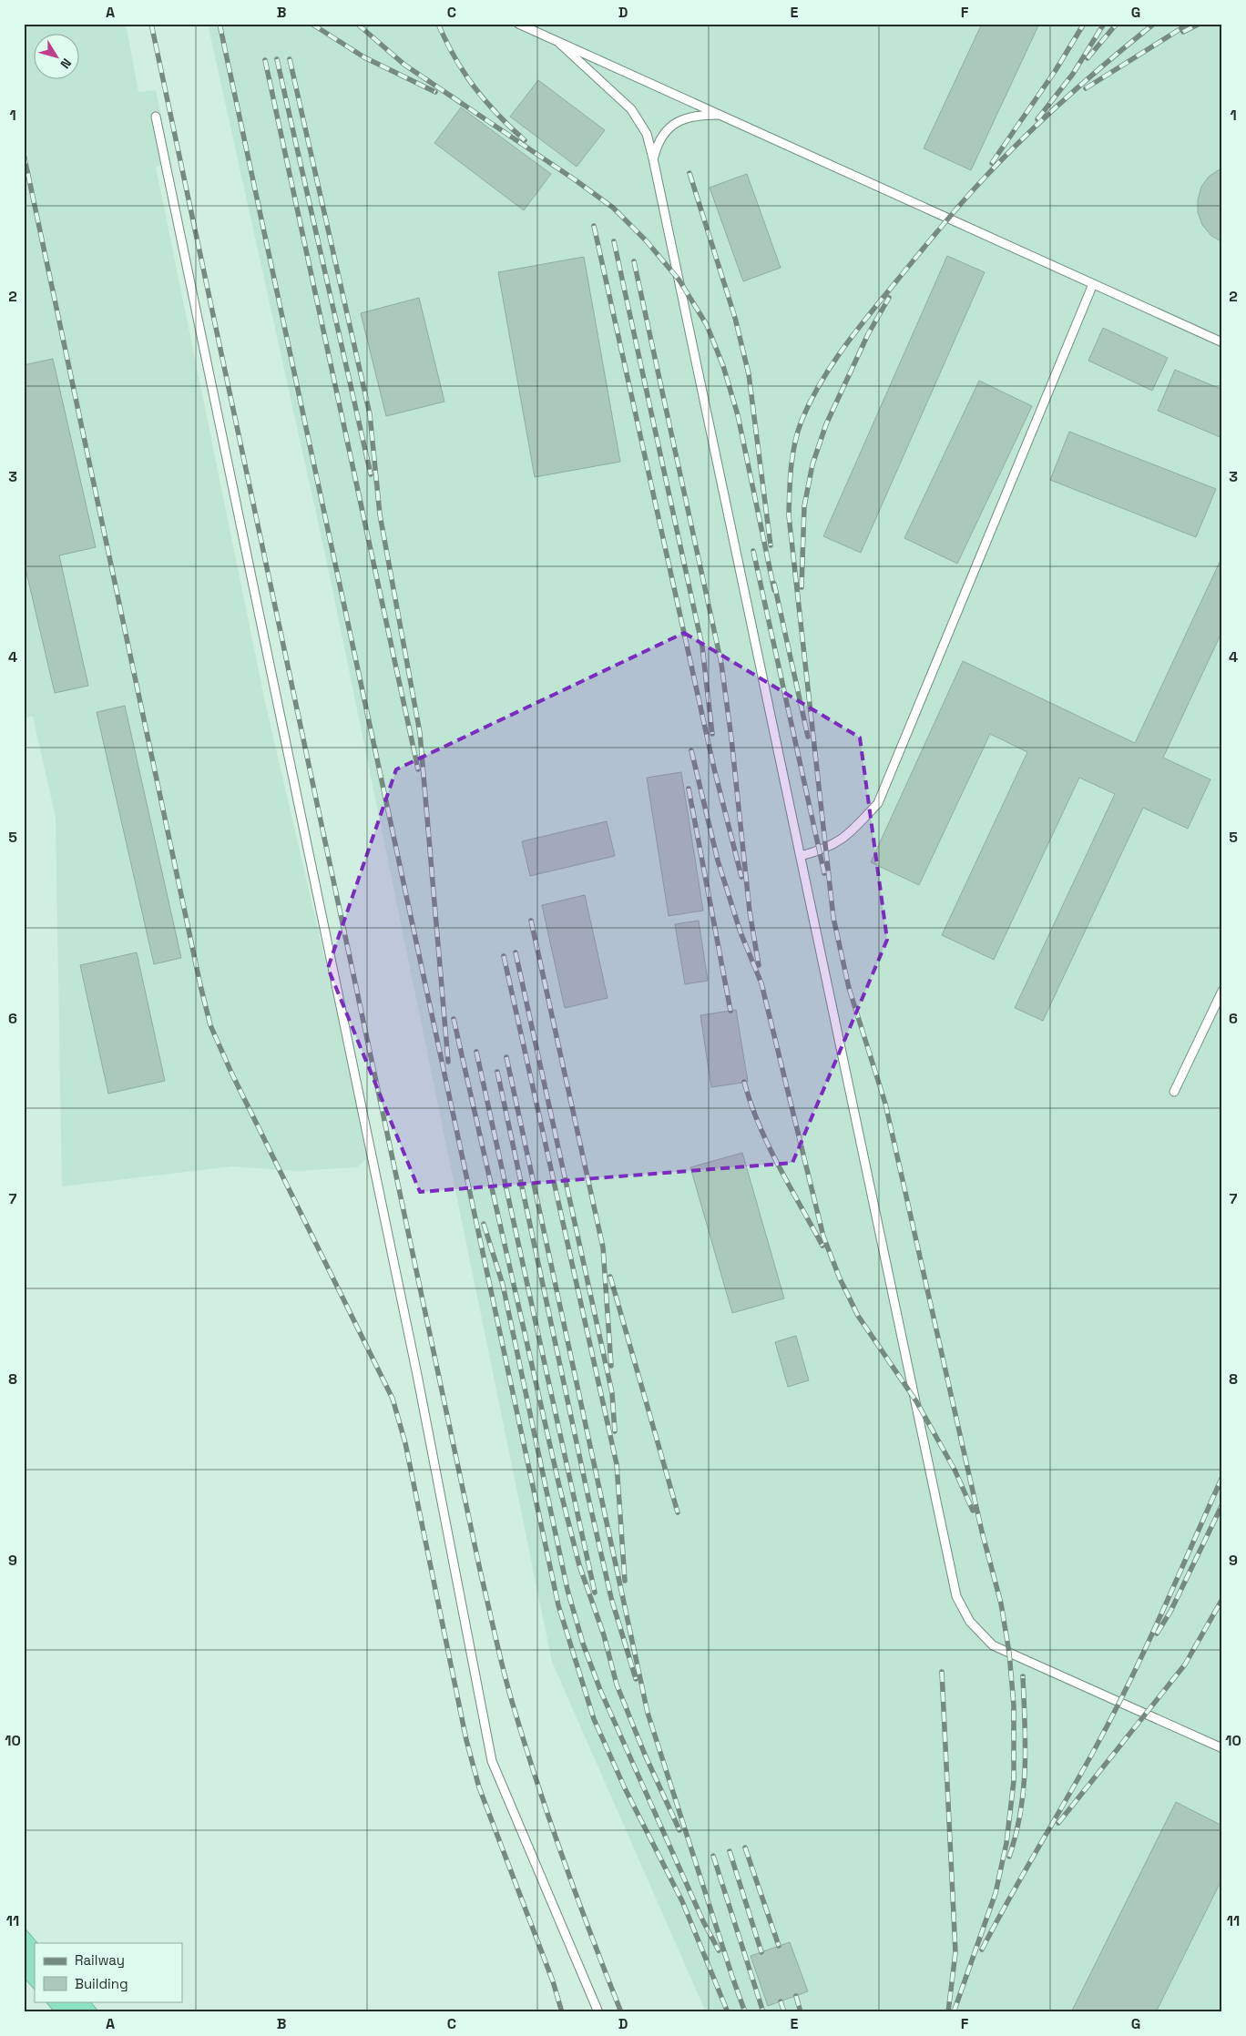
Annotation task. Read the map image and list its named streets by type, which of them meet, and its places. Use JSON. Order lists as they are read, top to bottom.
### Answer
{
  "legend": ["Railway", "Building"],
  "north": "bottom right",
  "grid": {
    "columns": [
      "A",
      "B",
      "C",
      "D",
      "E",
      "F",
      "G"
    ],
    "rows": [
      "1",
      "2",
      "3",
      "4",
      "5",
      "6",
      "7",
      "8",
      "9",
      "10",
      "11"
    ]
  }
}
